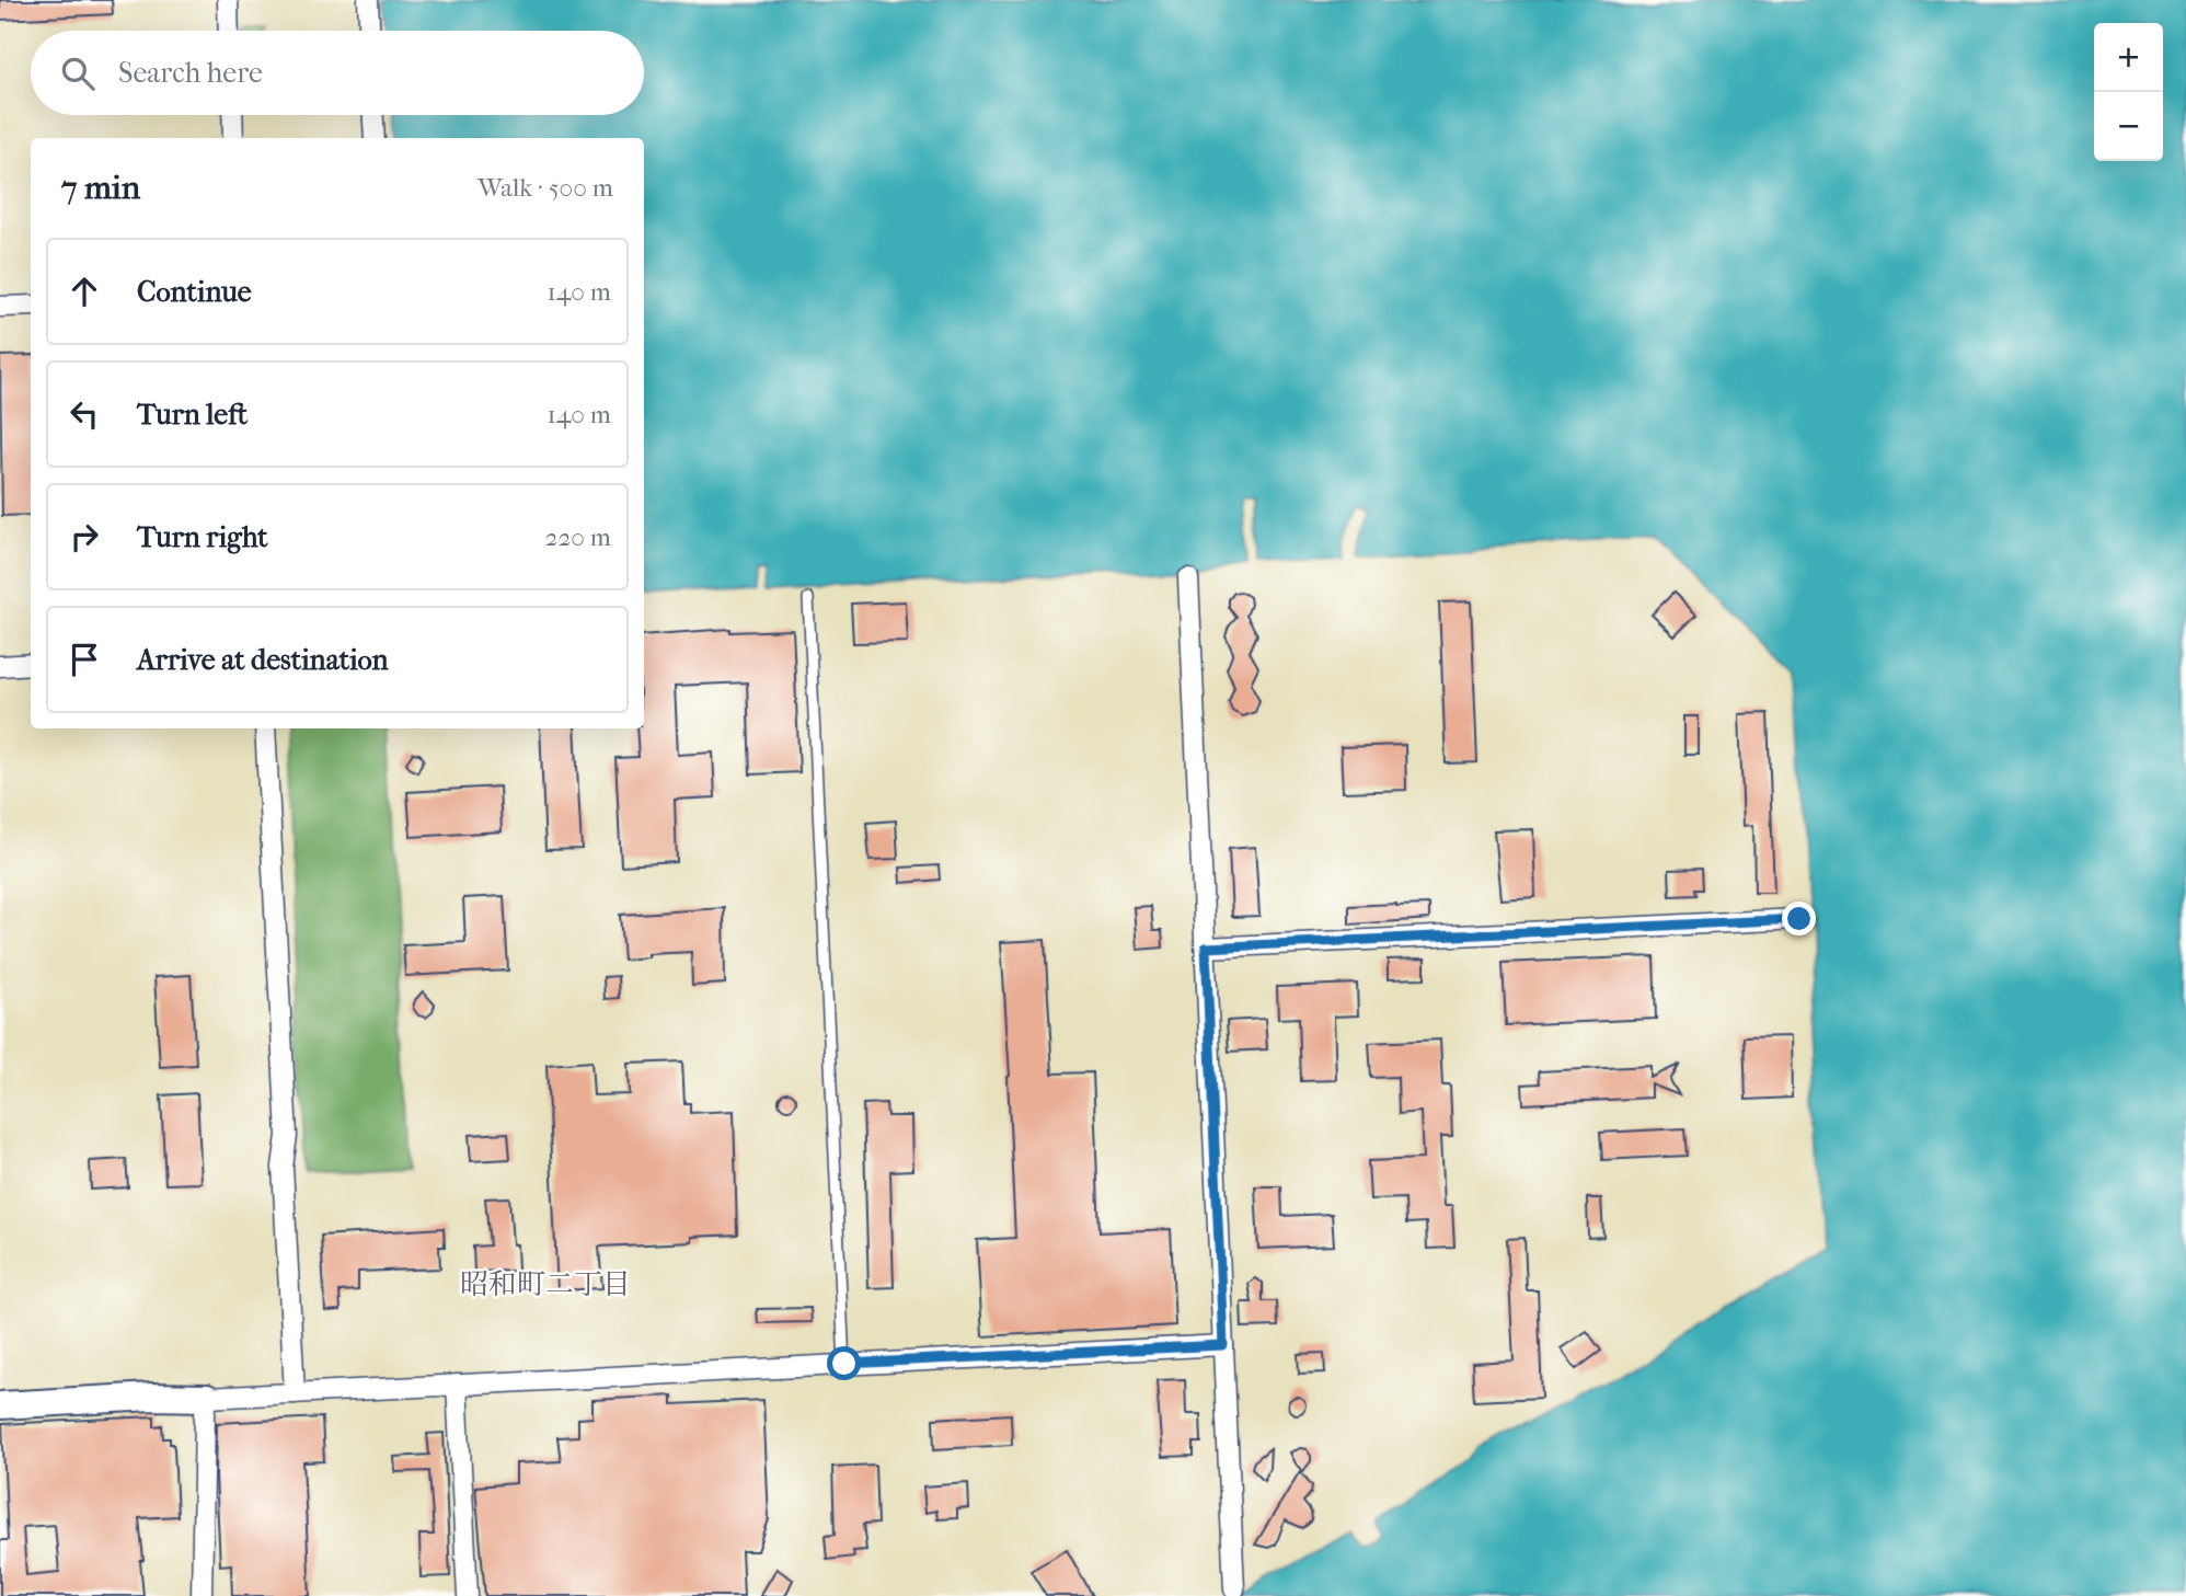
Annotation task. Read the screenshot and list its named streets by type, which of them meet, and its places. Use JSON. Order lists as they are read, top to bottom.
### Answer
{
  "districts": ["昭和町二丁目"],
  "page": {
    "map_buttons": ["+", "−"],
    "search": "Search here",
    "heading": ["7 min", "Walk · 500 m"],
    "list": [
      ["Continue", "140 m"],
      ["Turn left", "140 m"],
      ["Turn right", "220 m"],
      "Arrive at destination"
    ]
  }
}
